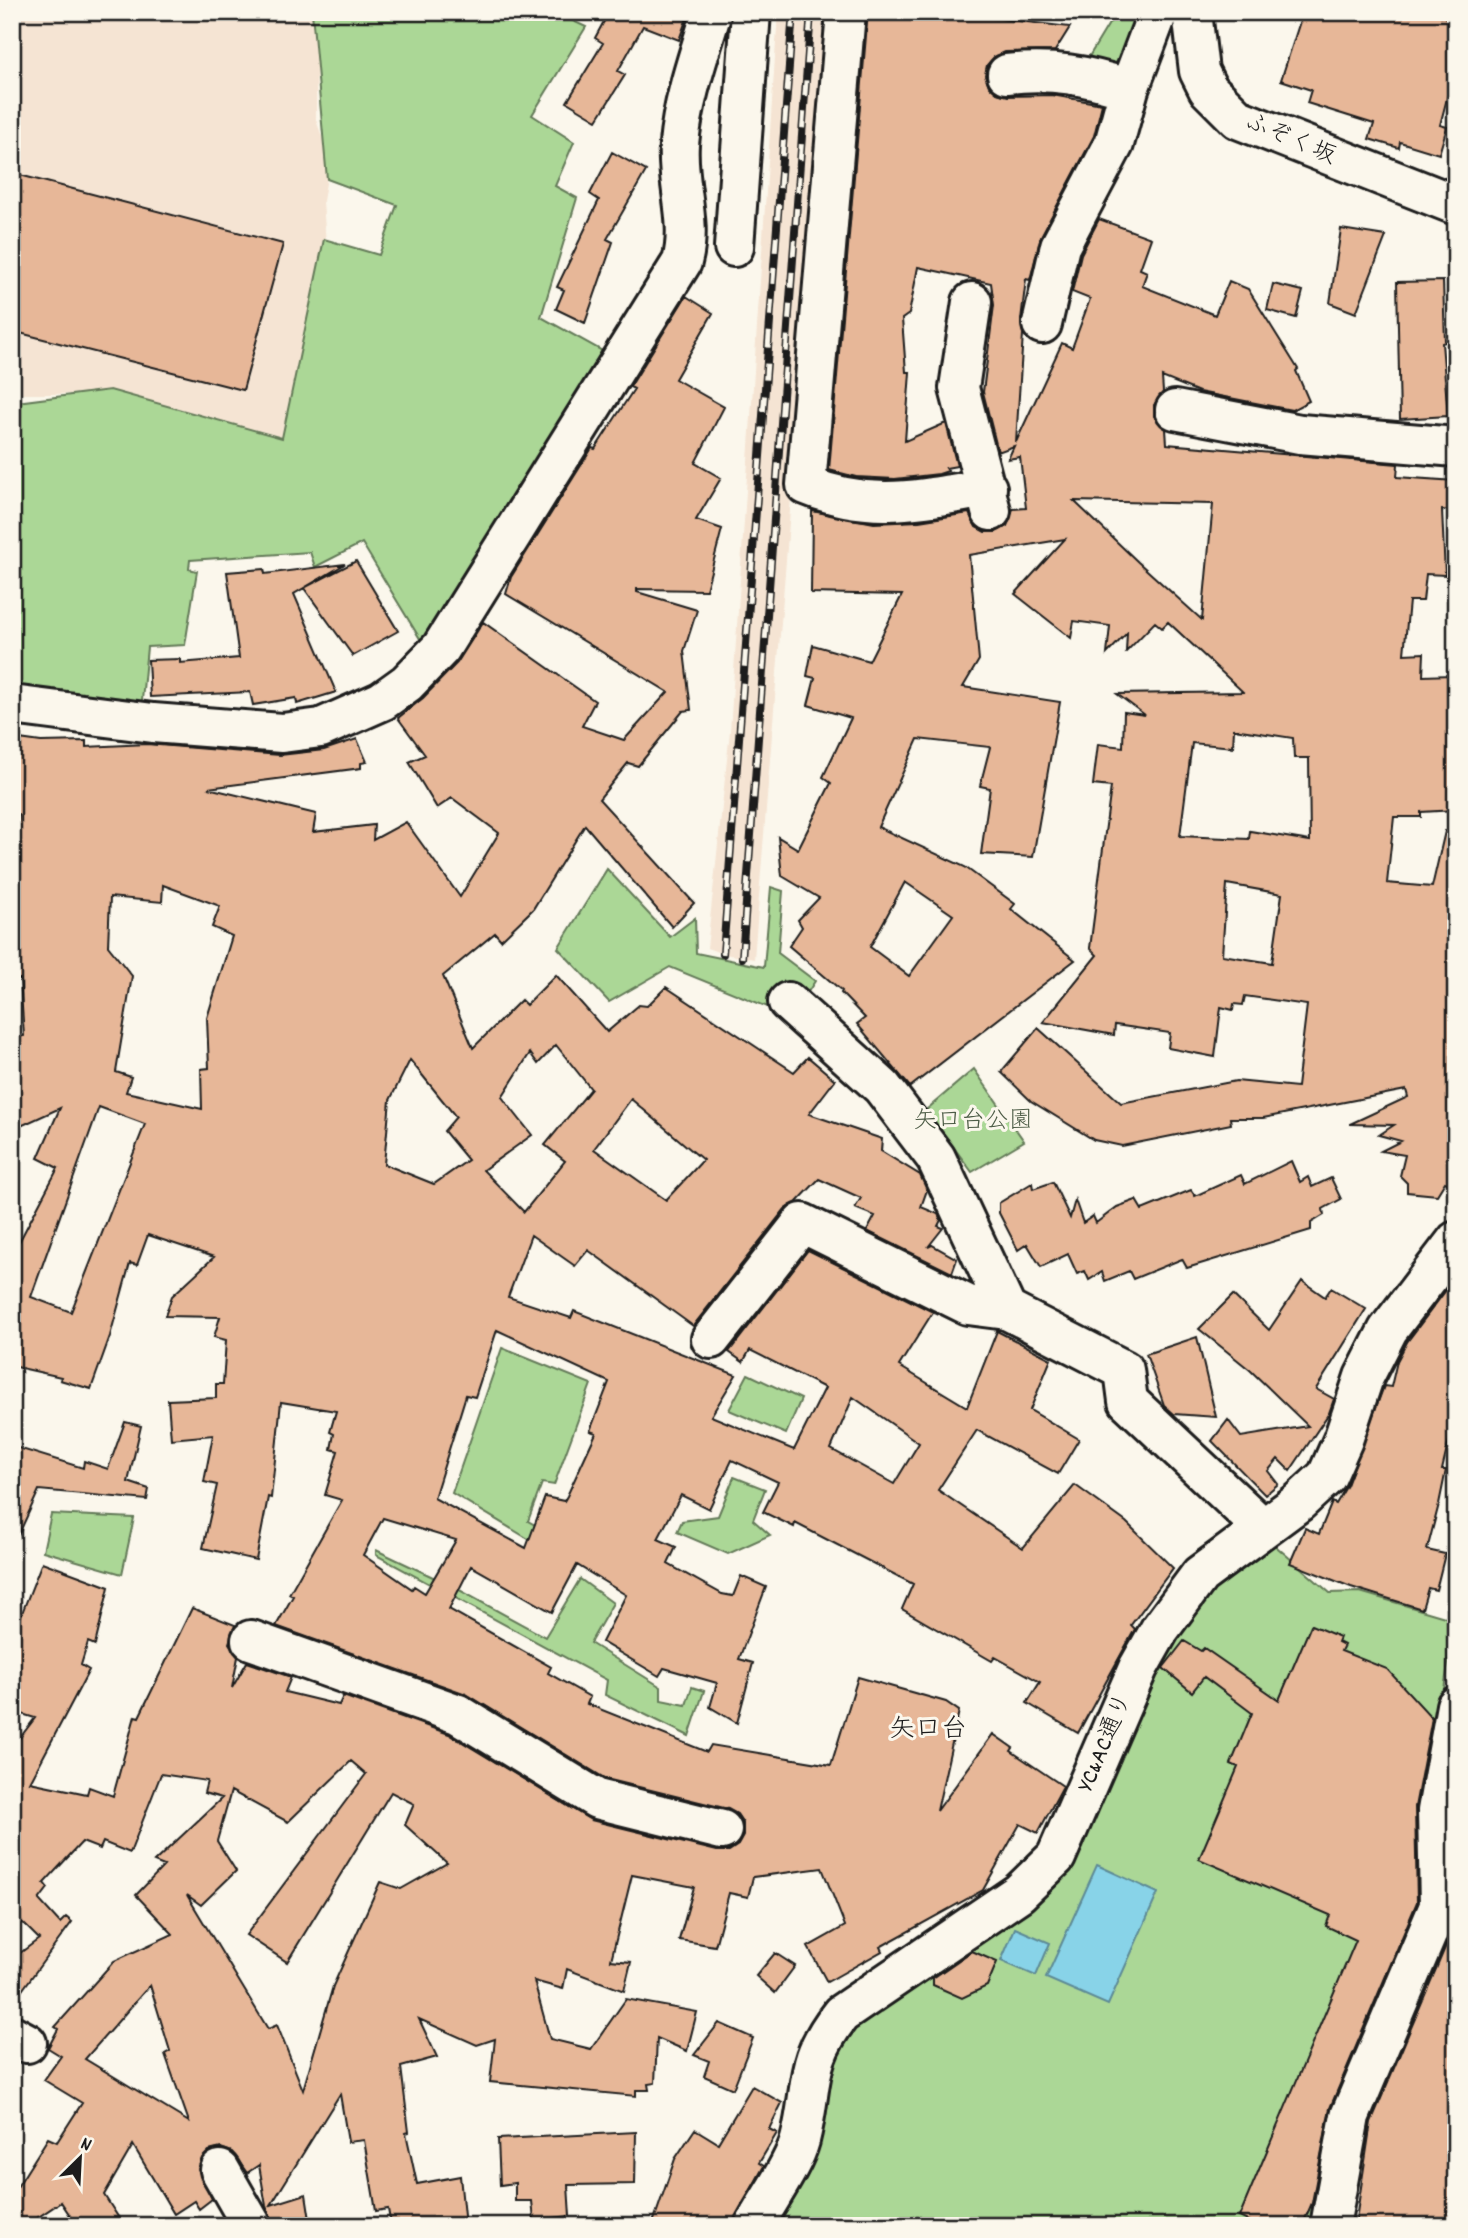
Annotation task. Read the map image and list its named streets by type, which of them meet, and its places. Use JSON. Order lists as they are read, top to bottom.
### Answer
{
  "streets": {
    "street": ["ふぞく坂", "YC&AC通り"]
  },
  "districts": ["矢口台"],
  "parks": ["矢口台公園"],
  "north": "top right"
}
